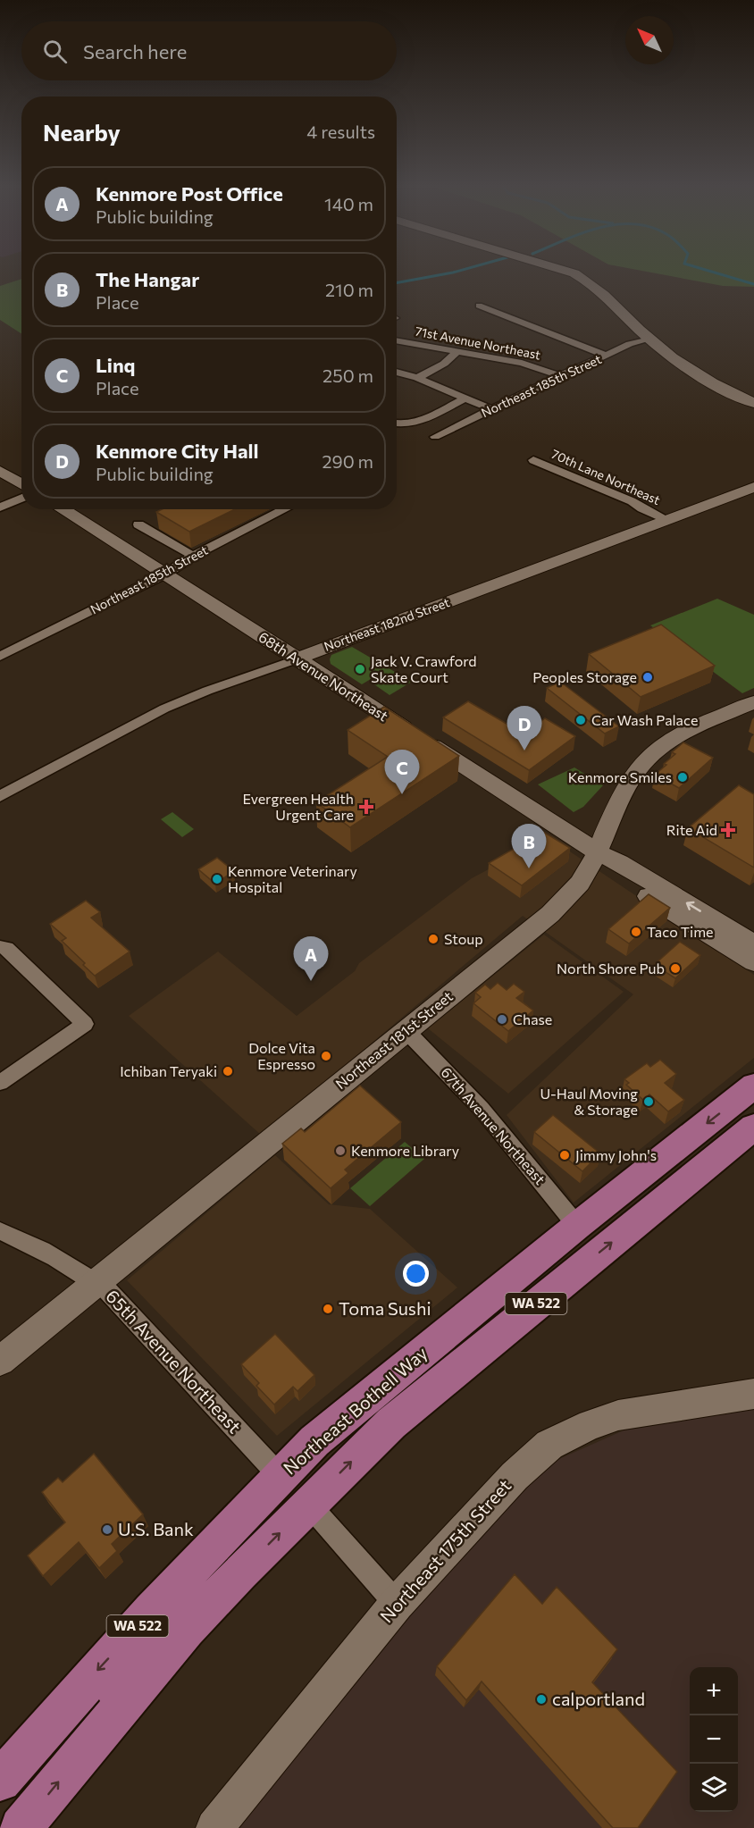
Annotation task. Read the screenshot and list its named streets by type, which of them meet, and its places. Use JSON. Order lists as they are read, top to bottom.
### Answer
{
  "streets": {
    "main road": ["WA 522", "Northeast Bothell Way"],
    "street": [
      "71st Avenue Northeast",
      "Northeast 185th Street",
      "70th Lane Northeast",
      "Northeast 182nd Street",
      "68th Avenue Northeast",
      "Northeast 181st Street",
      "67th Avenue Northeast",
      "65th Avenue Northeast",
      "Northeast 175th Street"
    ]
  },
  "crossings": [
    ["71st Avenue Northeast", "Northeast 185th Street"],
    ["Northeast 185th Street", "68th Avenue Northeast"],
    ["70th Lane Northeast", "Northeast 182nd Street"],
    ["Northeast 182nd Street", "68th Avenue Northeast"],
    ["68th Avenue Northeast", "Northeast 181st Street"],
    ["Northeast 181st Street", "67th Avenue Northeast"],
    ["Northeast 181st Street", "65th Avenue Northeast"],
    ["67th Avenue Northeast", "Northeast Bothell Way"],
    ["65th Avenue Northeast", "Northeast Bothell Way"]
  ],
  "places": {
    "other": [
      "Jack V. Crawford Skate Court",
      "Peoples Storage",
      "Car Wash Palace",
      "Kenmore Smiles",
      "Kenmore Veterinary Hospital",
      "Taco Time",
      "Stoup",
      "North Shore Pub",
      "Chase",
      "Dolce Vita Espresso",
      "Ichiban Teryaki",
      "U-Haul Moving & Storage",
      "Kenmore Library",
      "Jimmy John's",
      "Toma Sushi",
      "U.S. Bank",
      "calportland"
    ],
    "health": ["Evergreen Health Urgent Care", "Rite Aid"]
  },
  "north": "top left",
  "page": {
    "search": "Search here",
    "heading": ["Nearby", "4 results"],
    "list": [
      {
        "mark": "A",
        "name": "Kenmore Post Office",
        "note": "Public building",
        "value": "140 m"
      },
      {
        "mark": "B",
        "name": "The Hangar",
        "note": "Place",
        "value": "210 m"
      },
      {
        "mark": "C",
        "name": "Linq",
        "note": "Place",
        "value": "250 m"
      },
      {
        "mark": "D",
        "name": "Kenmore City Hall",
        "note": "Public building",
        "value": "290 m"
      }
    ],
    "pins": [
      "D",
      "C",
      "B",
      "A"
    ],
    "map_buttons": ["+", "−"]
  }
}
